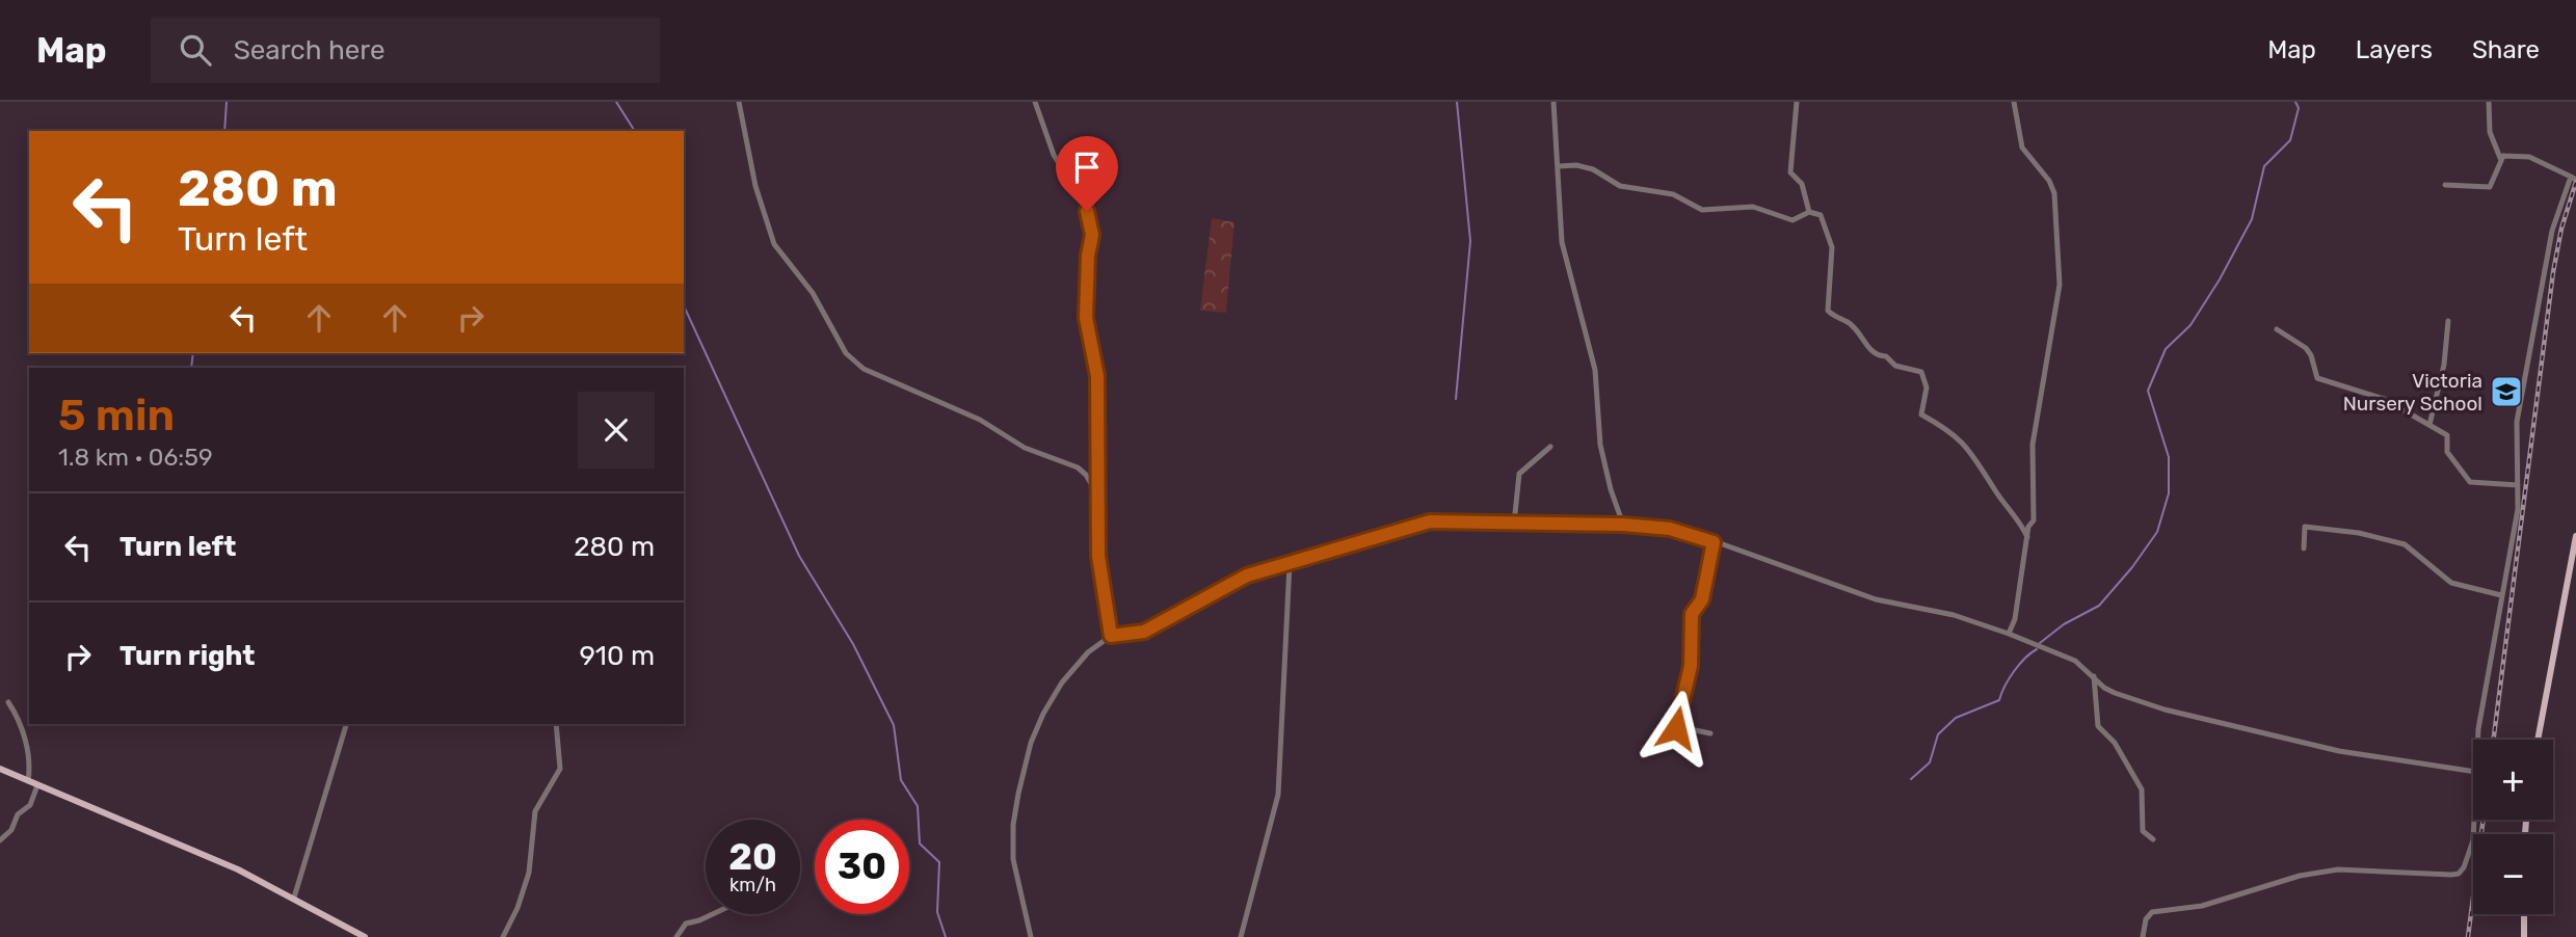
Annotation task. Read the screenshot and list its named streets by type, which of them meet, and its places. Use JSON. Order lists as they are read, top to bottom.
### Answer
{
  "places": {
    "school or university": ["Victoria Nursery School"]
  },
  "page": {
    "header": "Map",
    "search": "Search here",
    "nav": ["Map", "Layers", "Share"],
    "turn": ["280 m", "Turn left"],
    "heading": ["5 min", "1.8 km · 06:59"],
    "list": [
      {
        "name": "Turn left",
        "value": "280 m"
      },
      {
        "name": "Turn right",
        "value": "910 m"
      }
    ],
    "map_buttons": ["+", "−"],
    "speed": "20 km/h",
    "limit": "30"
  }
}
